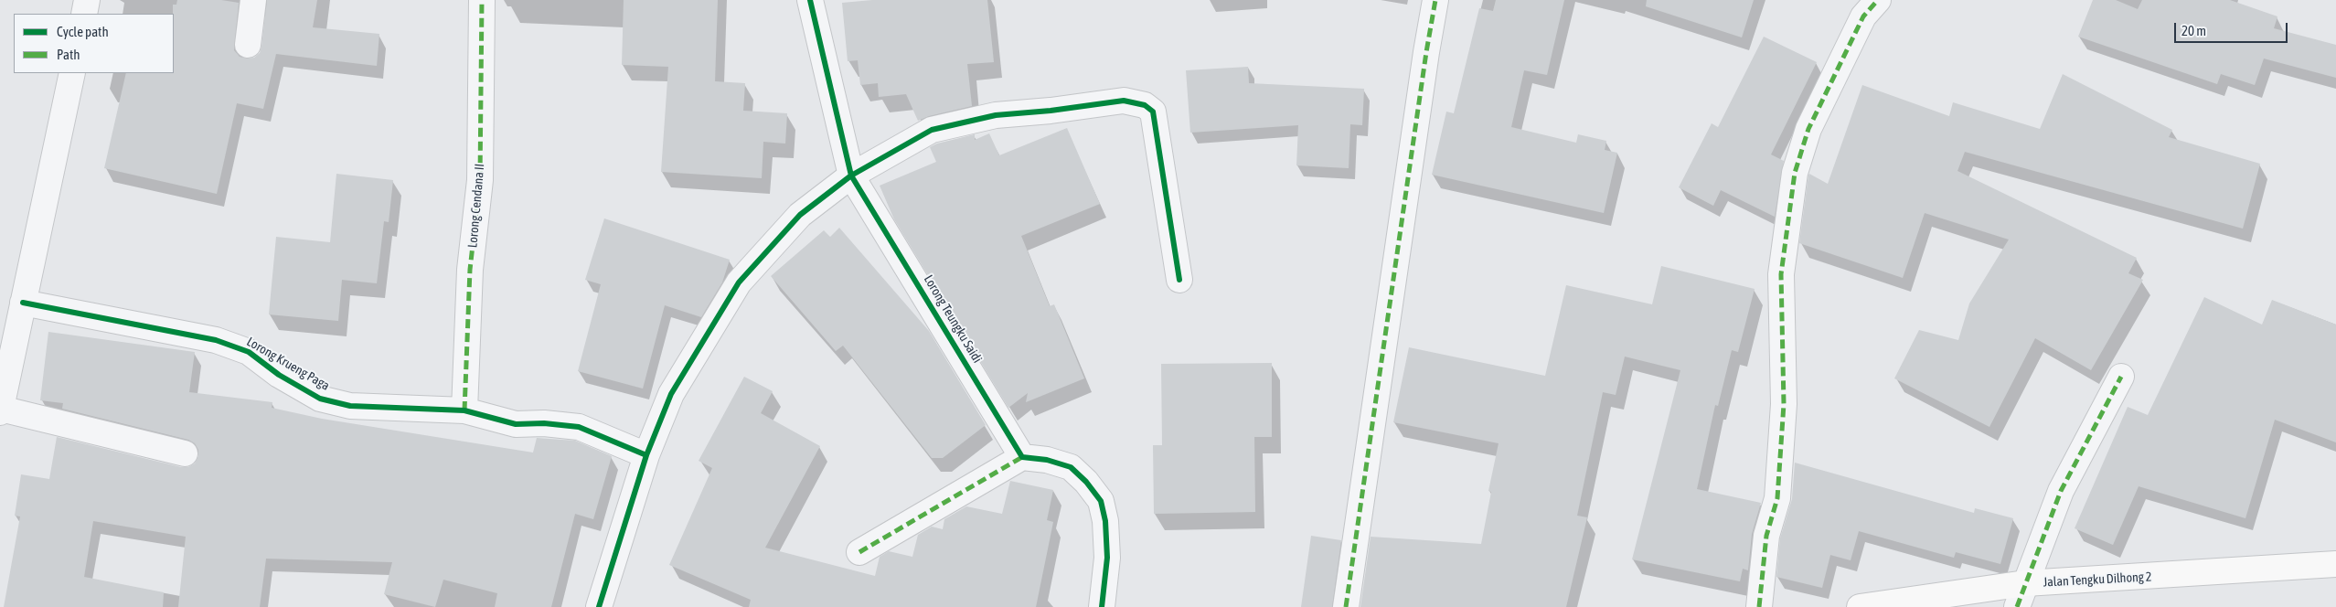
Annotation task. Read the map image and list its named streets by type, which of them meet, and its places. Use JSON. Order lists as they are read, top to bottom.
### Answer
{
  "streets": {
    "street": [
      "Lorong Cendana II",
      "Lorong Teungku Saidi",
      "Lorong Krueng Paga",
      "Jalan Tengku Dilhong 2"
    ]
  },
  "crossings": [
    ["Lorong Cendana II", "Lorong Krueng Paga"]
  ],
  "legend": ["Cycle path", "Path"],
  "scale_bar": "20 m"
}
